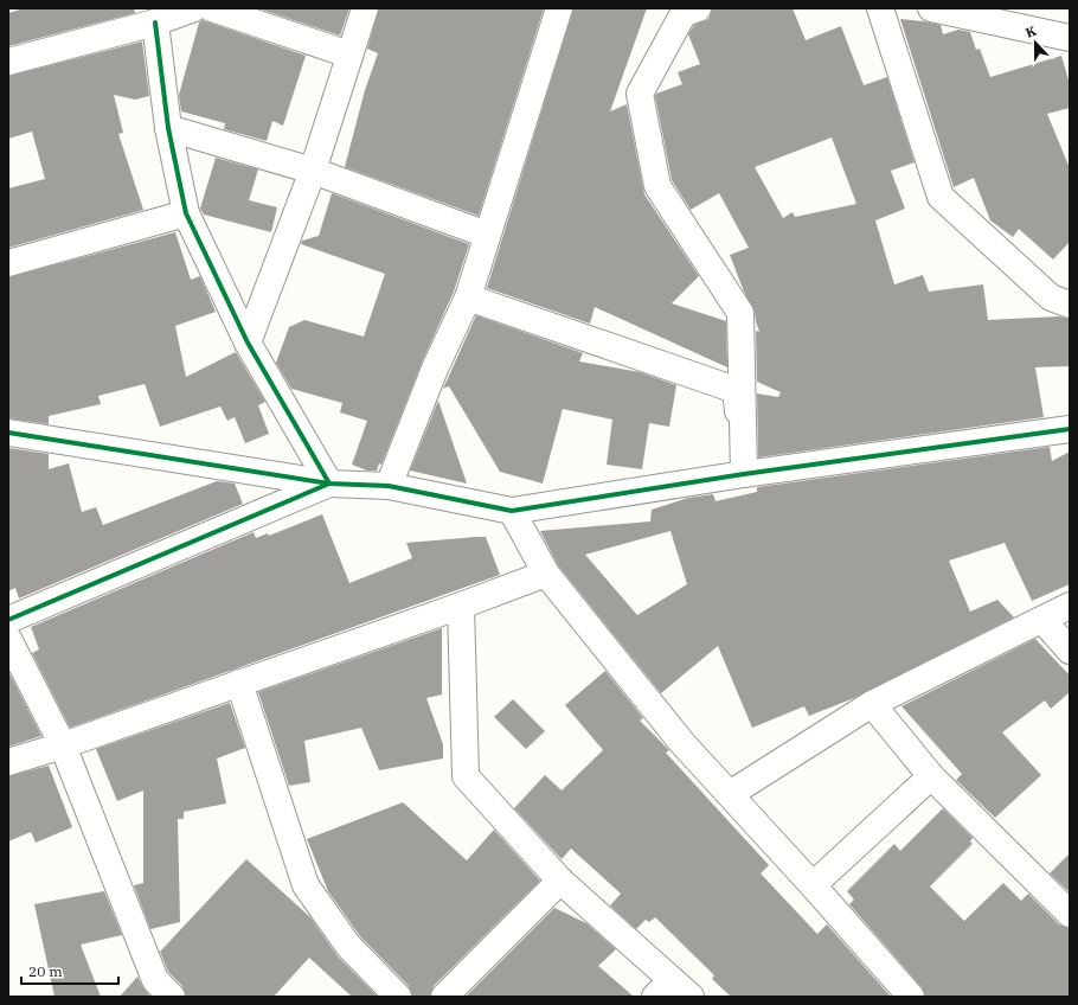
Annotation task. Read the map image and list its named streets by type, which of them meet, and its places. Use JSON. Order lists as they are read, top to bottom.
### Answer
{
  "scale_bar": "20 m",
  "north": "top"
}
